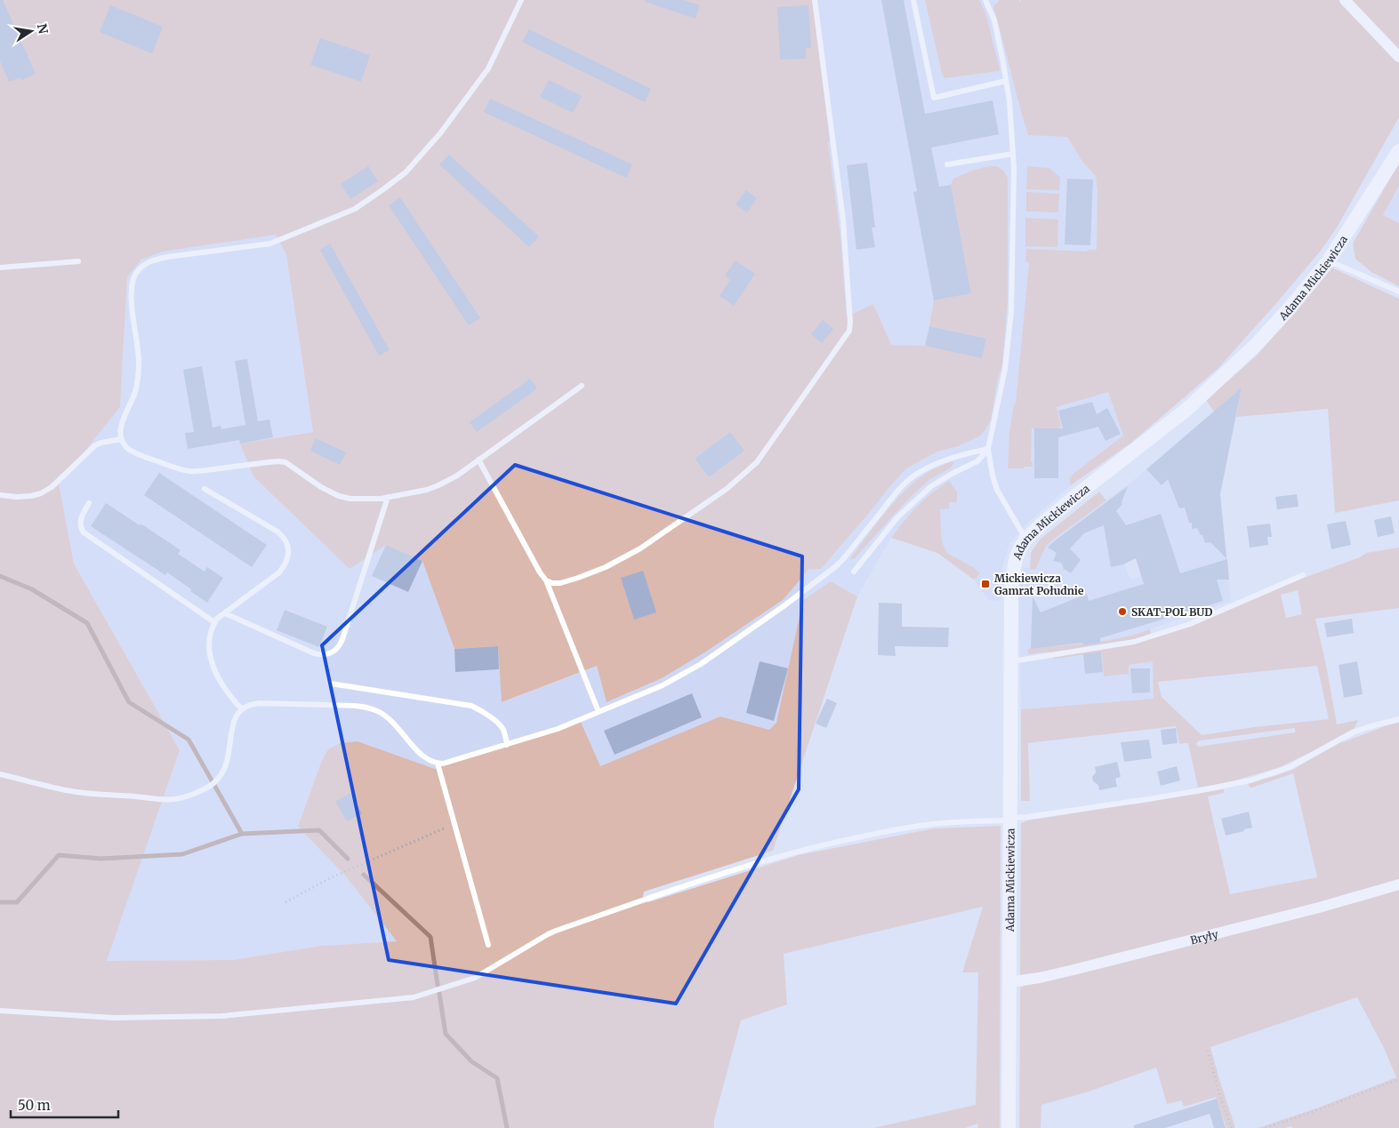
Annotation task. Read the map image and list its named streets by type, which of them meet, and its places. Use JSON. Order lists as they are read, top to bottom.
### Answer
{
  "streets": {
    "street": ["Adama Mickiewicza", "Bryły"]
  },
  "crossings": [
    ["Adama Mickiewicza", "Bryły"]
  ],
  "places": {
    "transit": ["Mickiewicza Gamrat Południe"],
    "other": ["SKAT-POL BUD"]
  },
  "scale_bar": "50 m",
  "north": "right"
}
